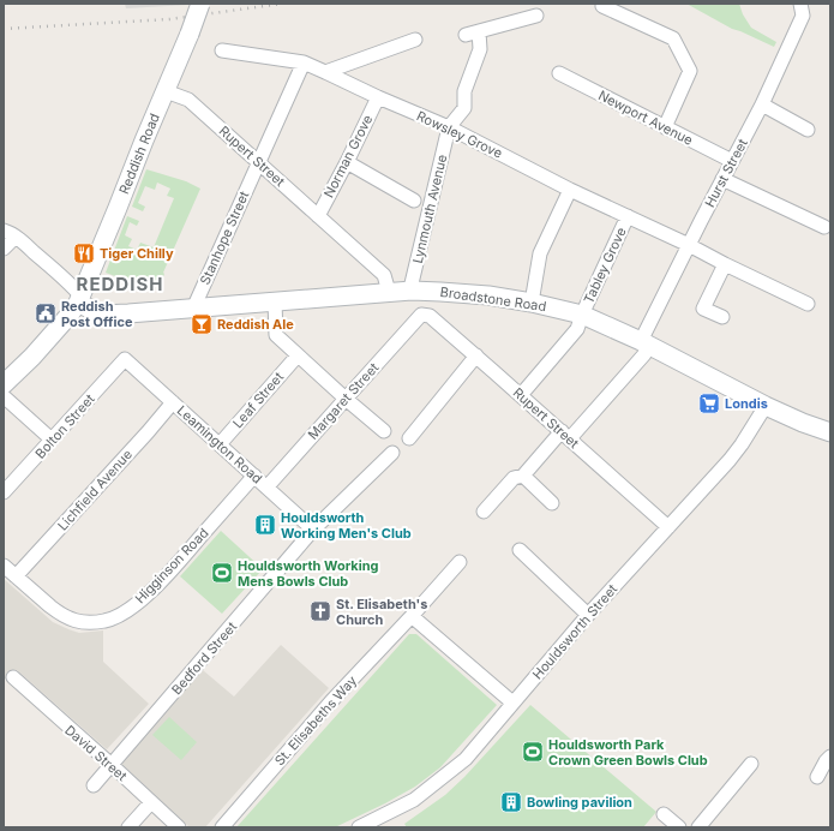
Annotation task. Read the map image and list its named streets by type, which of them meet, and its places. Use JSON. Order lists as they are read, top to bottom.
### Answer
{
  "streets": {
    "main road": ["Reddish Road", "Broadstone Road"],
    "street": [
      "Newport Avenue",
      "Rowsley Grove",
      "Rupert Street",
      "Norman Grove",
      "Hurst Street",
      "Lynmouth Avenue",
      "Stanhope Street",
      "Tabley Grove",
      "Leaf Street",
      "Margaret Street",
      "Bolton Street",
      "Leamington Road",
      "Lichfield Avenue",
      "Higginson Road",
      "Houldsworth Street",
      "Bedford Street",
      "St. Elisabeths Way",
      "David Street"
    ]
  },
  "crossings": [
    ["Newport Avenue", "Hurst Street"],
    ["Rowsley Grove", "Norman Grove"],
    ["Rowsley Grove", "Hurst Street"],
    ["Rowsley Grove", "Lynmouth Avenue"],
    ["Rowsley Grove", "Stanhope Street"],
    ["Rowsley Grove", "Tabley Grove"],
    ["Reddish Road", "Rupert Street"],
    ["Reddish Road", "Broadstone Road"],
    ["Rupert Street", "Norman Grove"],
    ["Rupert Street", "Hurst Street"],
    ["Rupert Street", "Stanhope Street"],
    ["Rupert Street", "Tabley Grove"],
    ["Rupert Street", "Broadstone Road"],
    ["Rupert Street", "Margaret Street"],
    ["Rupert Street", "Houldsworth Street"],
    ["Hurst Street", "Broadstone Road"],
    ["Lynmouth Avenue", "Broadstone Road"],
    ["Stanhope Street", "Broadstone Road"],
    ["Tabley Grove", "Broadstone Road"],
    ["Broadstone Road", "Houldsworth Street"],
    ["Leaf Street", "Leamington Road"],
    ["Margaret Street", "Leamington Road"],
    ["Bolton Street", "Leamington Road"],
    ["Leamington Road", "Lichfield Avenue"],
    ["Leamington Road", "Higginson Road"],
    ["Leamington Road", "Bedford Street"],
    ["Lichfield Avenue", "Higginson Road"],
    ["Bedford Street", "David Street"]
  ],
  "districts": ["REDDISH"],
  "places": {
    "restaurant": ["Tiger Chilly"],
    "public building": ["Reddish Post Office"],
    "bar": ["Reddish Ale"],
    "supermarket": ["Londis"],
    "building": ["Houldsworth Working Men's Club", "Bowling pavilion"],
    "sports": ["Houldsworth Working Mens Bowls Club", "Houldsworth Park Crown Green Bowls Club"],
    "church": ["St. Elisabeth's Church"]
  }
}
